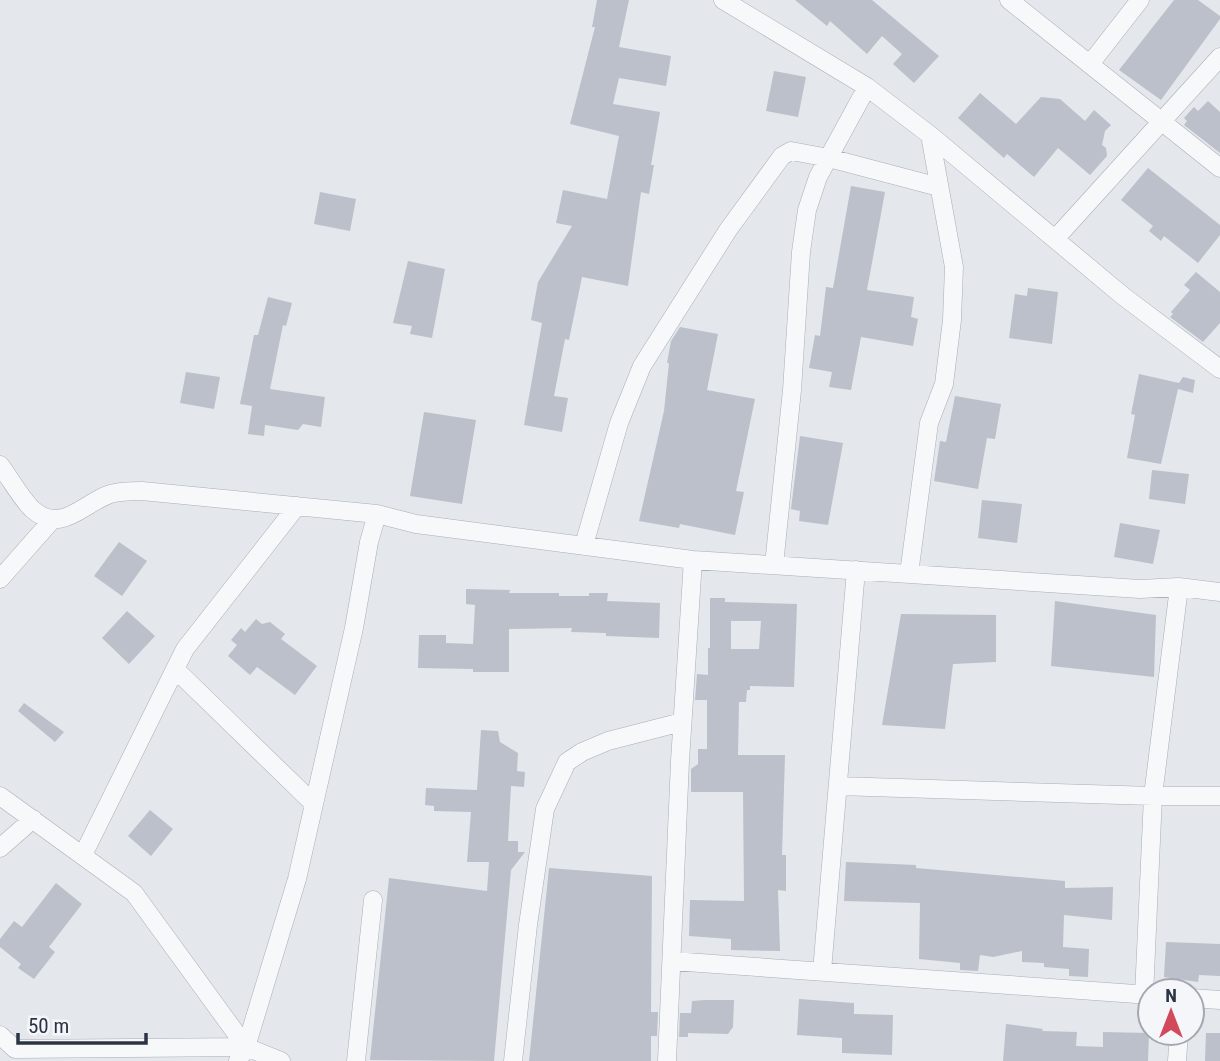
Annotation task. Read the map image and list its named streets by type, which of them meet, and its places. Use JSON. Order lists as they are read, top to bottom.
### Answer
{
  "scale_bar": "50 m",
  "north": "top"
}
